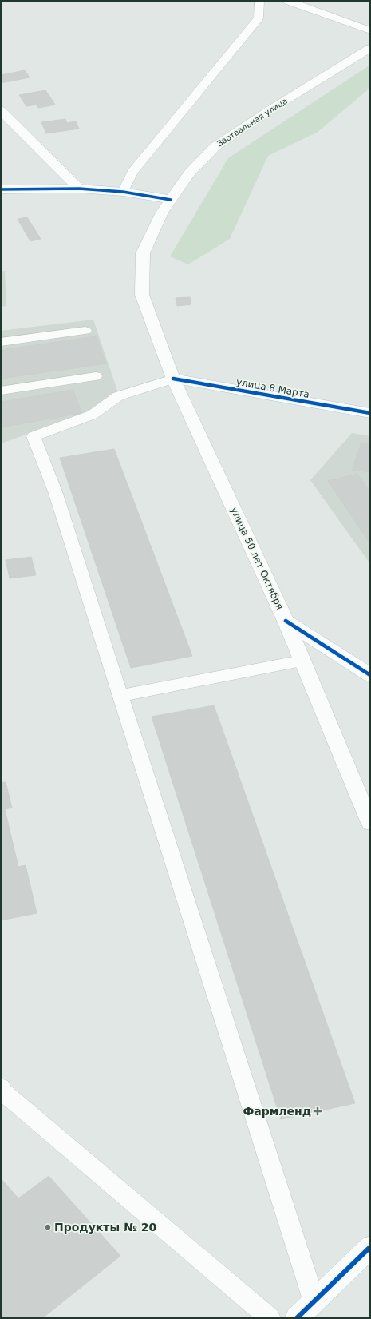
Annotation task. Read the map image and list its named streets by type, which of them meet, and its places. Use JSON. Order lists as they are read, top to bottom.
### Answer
{
  "streets": {
    "main road": ["Заотвальная улица", "улица 8 Марта", "улица 50 лет Октября"]
  },
  "crossings": [
    ["Заотвальная улица", "улица 50 лет Октября"],
    ["улица 8 Марта", "улица 50 лет Октября"]
  ],
  "places": {
    "health": ["Фармленд"],
    "other": ["Продукты № 20"]
  }
}
